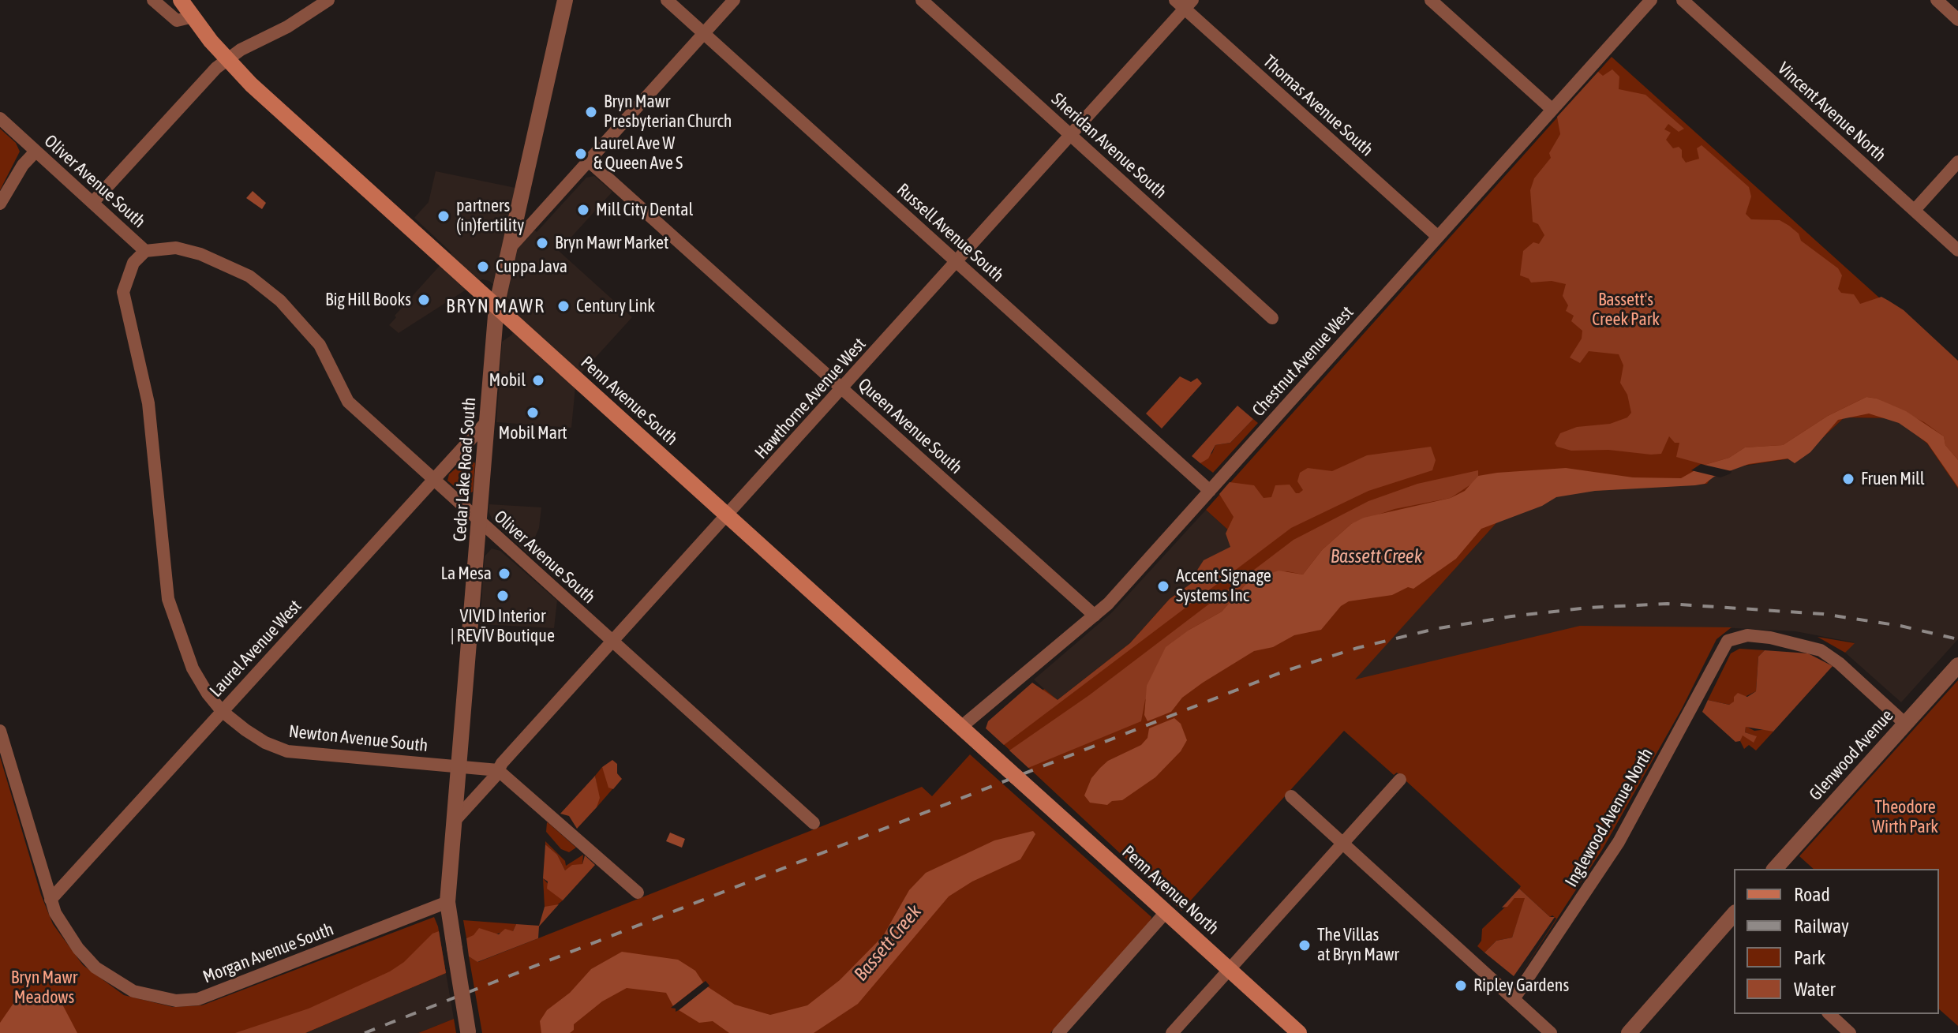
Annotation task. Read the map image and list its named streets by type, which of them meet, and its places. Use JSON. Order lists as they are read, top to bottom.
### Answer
{
  "streets": {
    "main road": ["Penn Avenue South", "Penn Avenue North"],
    "street": [
      "Thomas Avenue South",
      "Vincent Avenue North",
      "Sheridan Avenue South",
      "Oliver Avenue South",
      "Russell Avenue South",
      "Chestnut Avenue West",
      "Hawthorne Avenue West",
      "Queen Avenue South",
      "Cedar Lake Road South",
      "Laurel Avenue West",
      "Newton Avenue South",
      "Glenwood Avenue",
      "Inglewood Avenue North",
      "Morgan Avenue South"
    ]
  },
  "crossings": [
    ["Thomas Avenue South", "Chestnut Avenue West"],
    ["Thomas Avenue South", "Hawthorne Avenue West"],
    ["Sheridan Avenue South", "Hawthorne Avenue West"],
    ["Oliver Avenue South", "Hawthorne Avenue West"],
    ["Oliver Avenue South", "Cedar Lake Road South"],
    ["Oliver Avenue South", "Laurel Avenue West"],
    ["Oliver Avenue South", "Newton Avenue South"],
    ["Russell Avenue South", "Chestnut Avenue West"],
    ["Russell Avenue South", "Hawthorne Avenue West"],
    ["Chestnut Avenue West", "Penn Avenue South"],
    ["Chestnut Avenue West", "Queen Avenue South"],
    ["Hawthorne Avenue West", "Penn Avenue South"],
    ["Hawthorne Avenue West", "Queen Avenue South"],
    ["Hawthorne Avenue West", "Cedar Lake Road South"],
    ["Hawthorne Avenue West", "Newton Avenue South"],
    ["Penn Avenue South", "Cedar Lake Road South"],
    ["Penn Avenue South", "Penn Avenue North"],
    ["Cedar Lake Road South", "Laurel Avenue West"],
    ["Cedar Lake Road South", "Newton Avenue South"],
    ["Cedar Lake Road South", "Morgan Avenue South"],
    ["Laurel Avenue West", "Newton Avenue South"],
    ["Laurel Avenue West", "Morgan Avenue South"],
    ["Glenwood Avenue", "Inglewood Avenue North"]
  ],
  "districts": ["BRYN MAWR"],
  "water": ["Bassett Creek"],
  "parks": ["Bassett's Creek Park", "Theodore Wirth Park", "Bryn Mawr Meadows"],
  "places": [
    "Bryn Mawr Presbyterian Church",
    "Laurel Ave W & Queen Ave S",
    "Mill City Dental",
    "partners (in)fertility",
    "Bryn Mawr Market",
    "Cuppa Java",
    "Big Hill Books",
    "Century Link",
    "Mobil",
    "Mobil Mart",
    "Fruen Mill",
    "La Mesa",
    "Accent Signage Systems Inc",
    "VIVID Interior | REVĪV Boutique",
    "The Villas at Bryn Mawr",
    "Ripley Gardens"
  ],
  "legend": [
    "Road",
    "Railway",
    "Park",
    "Water"
  ]
}
